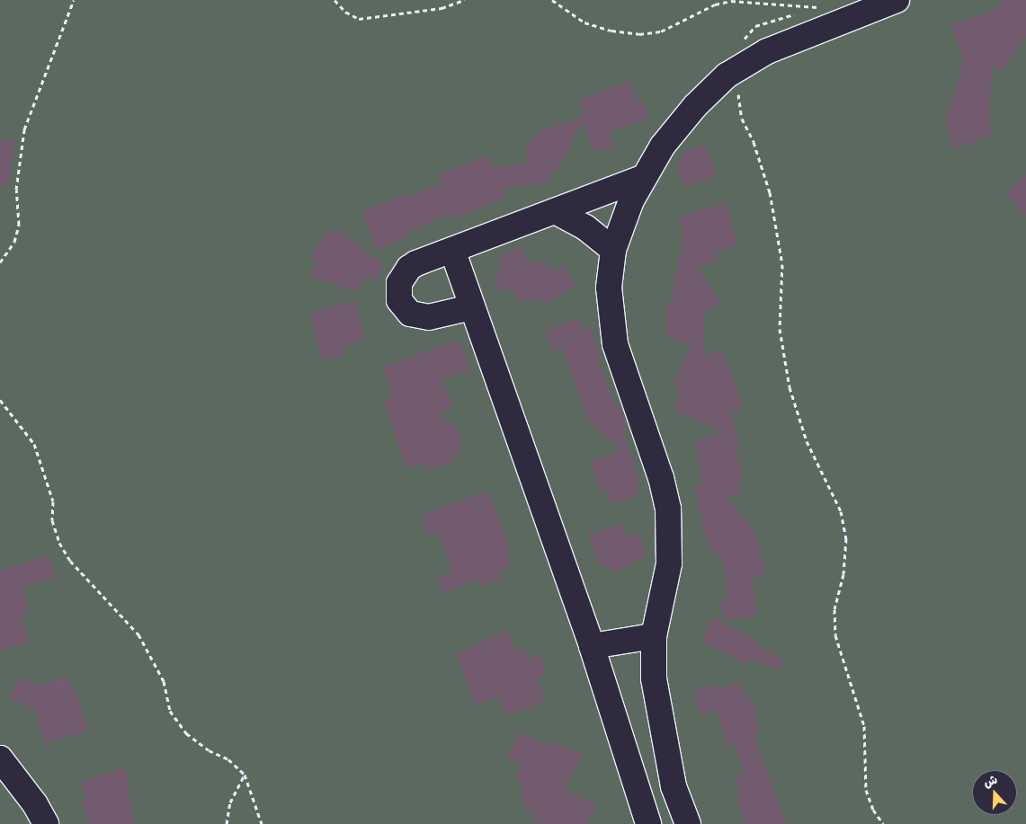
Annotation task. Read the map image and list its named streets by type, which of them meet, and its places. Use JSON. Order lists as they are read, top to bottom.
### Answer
{
  "north": "top"
}
